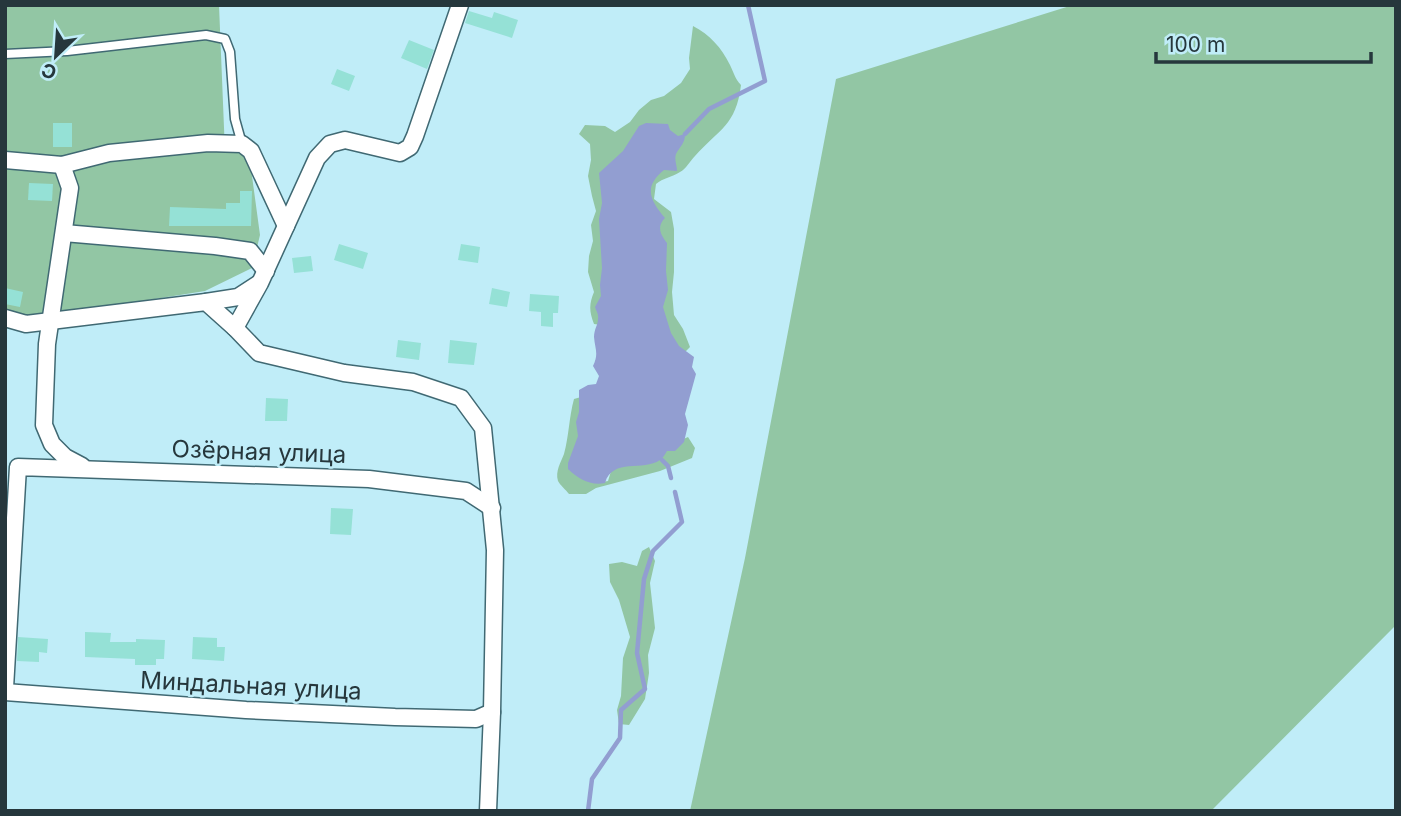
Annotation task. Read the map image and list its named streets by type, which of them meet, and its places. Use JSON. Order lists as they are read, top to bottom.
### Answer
{
  "streets": {
    "street": ["Озёрная улица", "Миндальная улица"]
  },
  "crossings": [
    ["Озёрная улица", "Миндальная улица"]
  ],
  "scale_bar": "100 m",
  "north": "bottom left"
}
